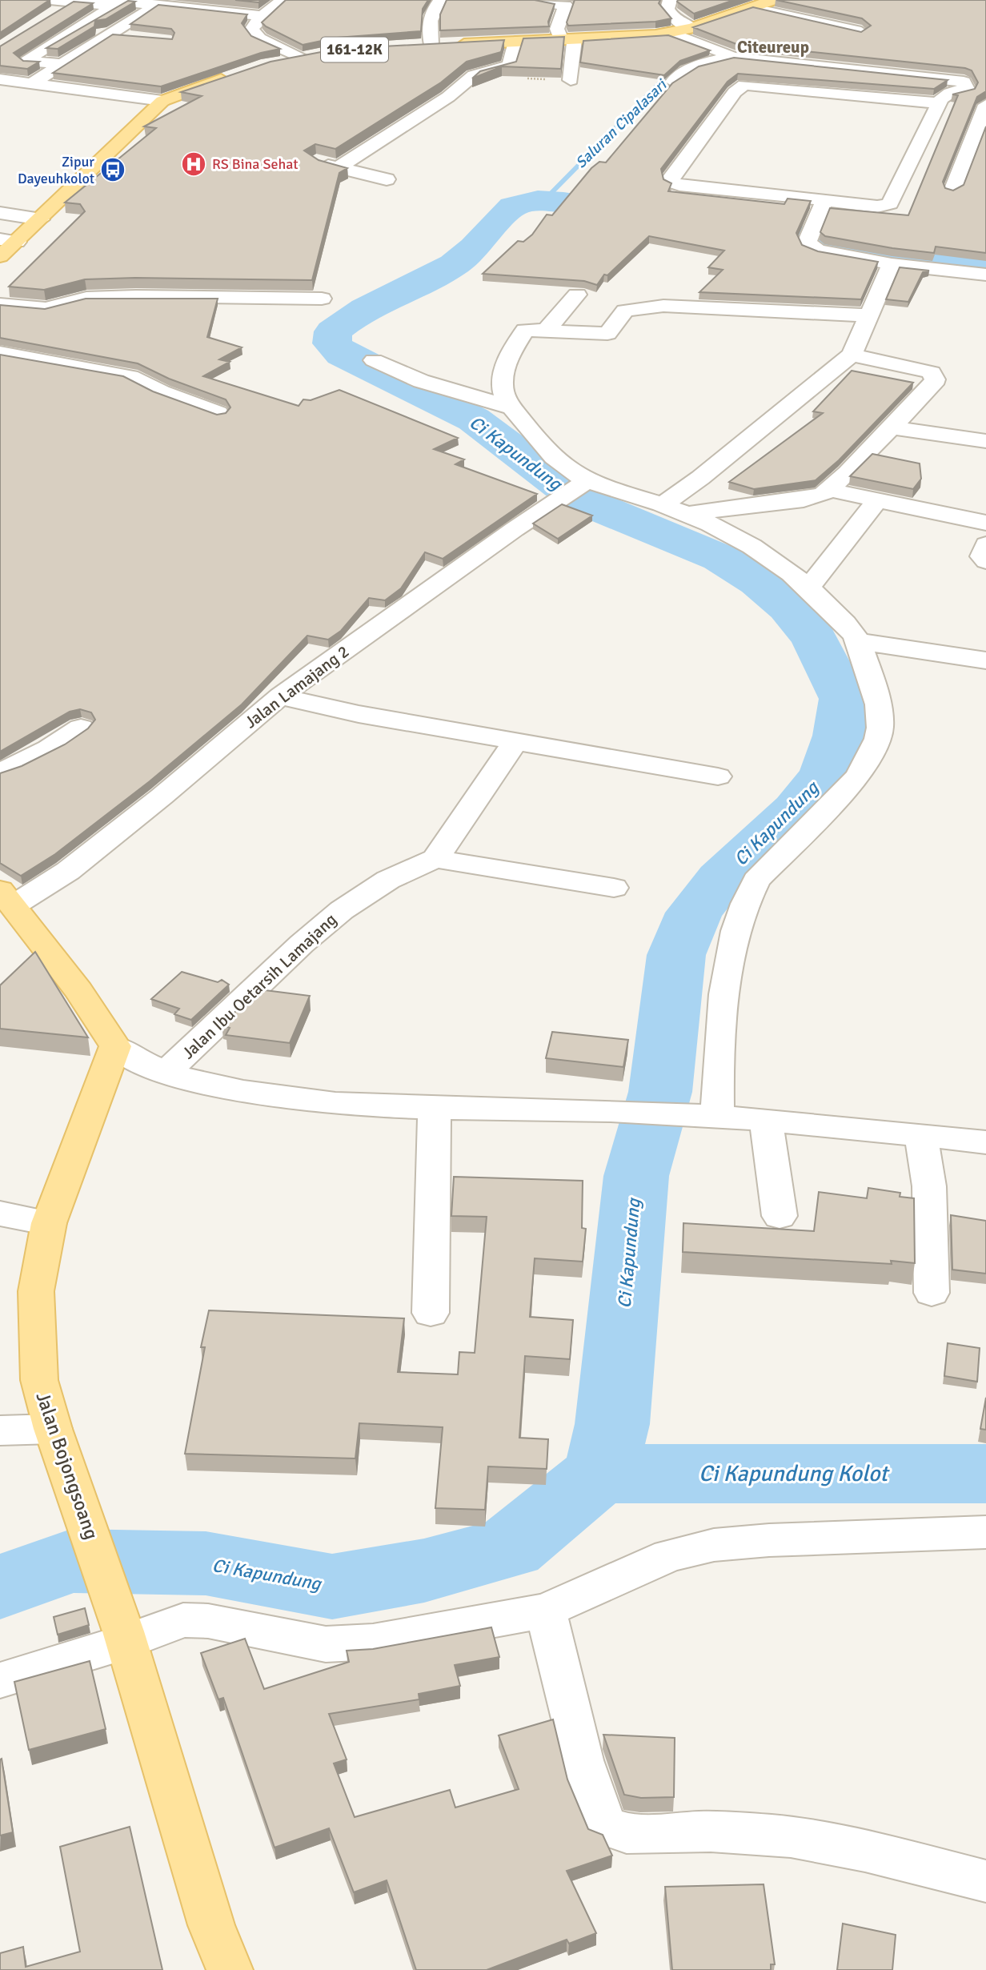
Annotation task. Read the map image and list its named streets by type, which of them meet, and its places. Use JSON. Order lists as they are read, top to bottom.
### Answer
{
  "streets": {
    "main road": ["161-12K", "Jalan Bojongsoang"],
    "street": ["Jalan Lamajang 2", "Jalan Ibu Oetarsih Lamajang"]
  },
  "districts": ["Citeureup"],
  "water": ["Saluran Cipalasari", "Ci Kapundung", "Ci Kapundung Kolot"],
  "places": {
    "hospital": ["RS Bina Sehat"],
    "bus stop": ["Zipur Dayeuhkolot"]
  }
}
